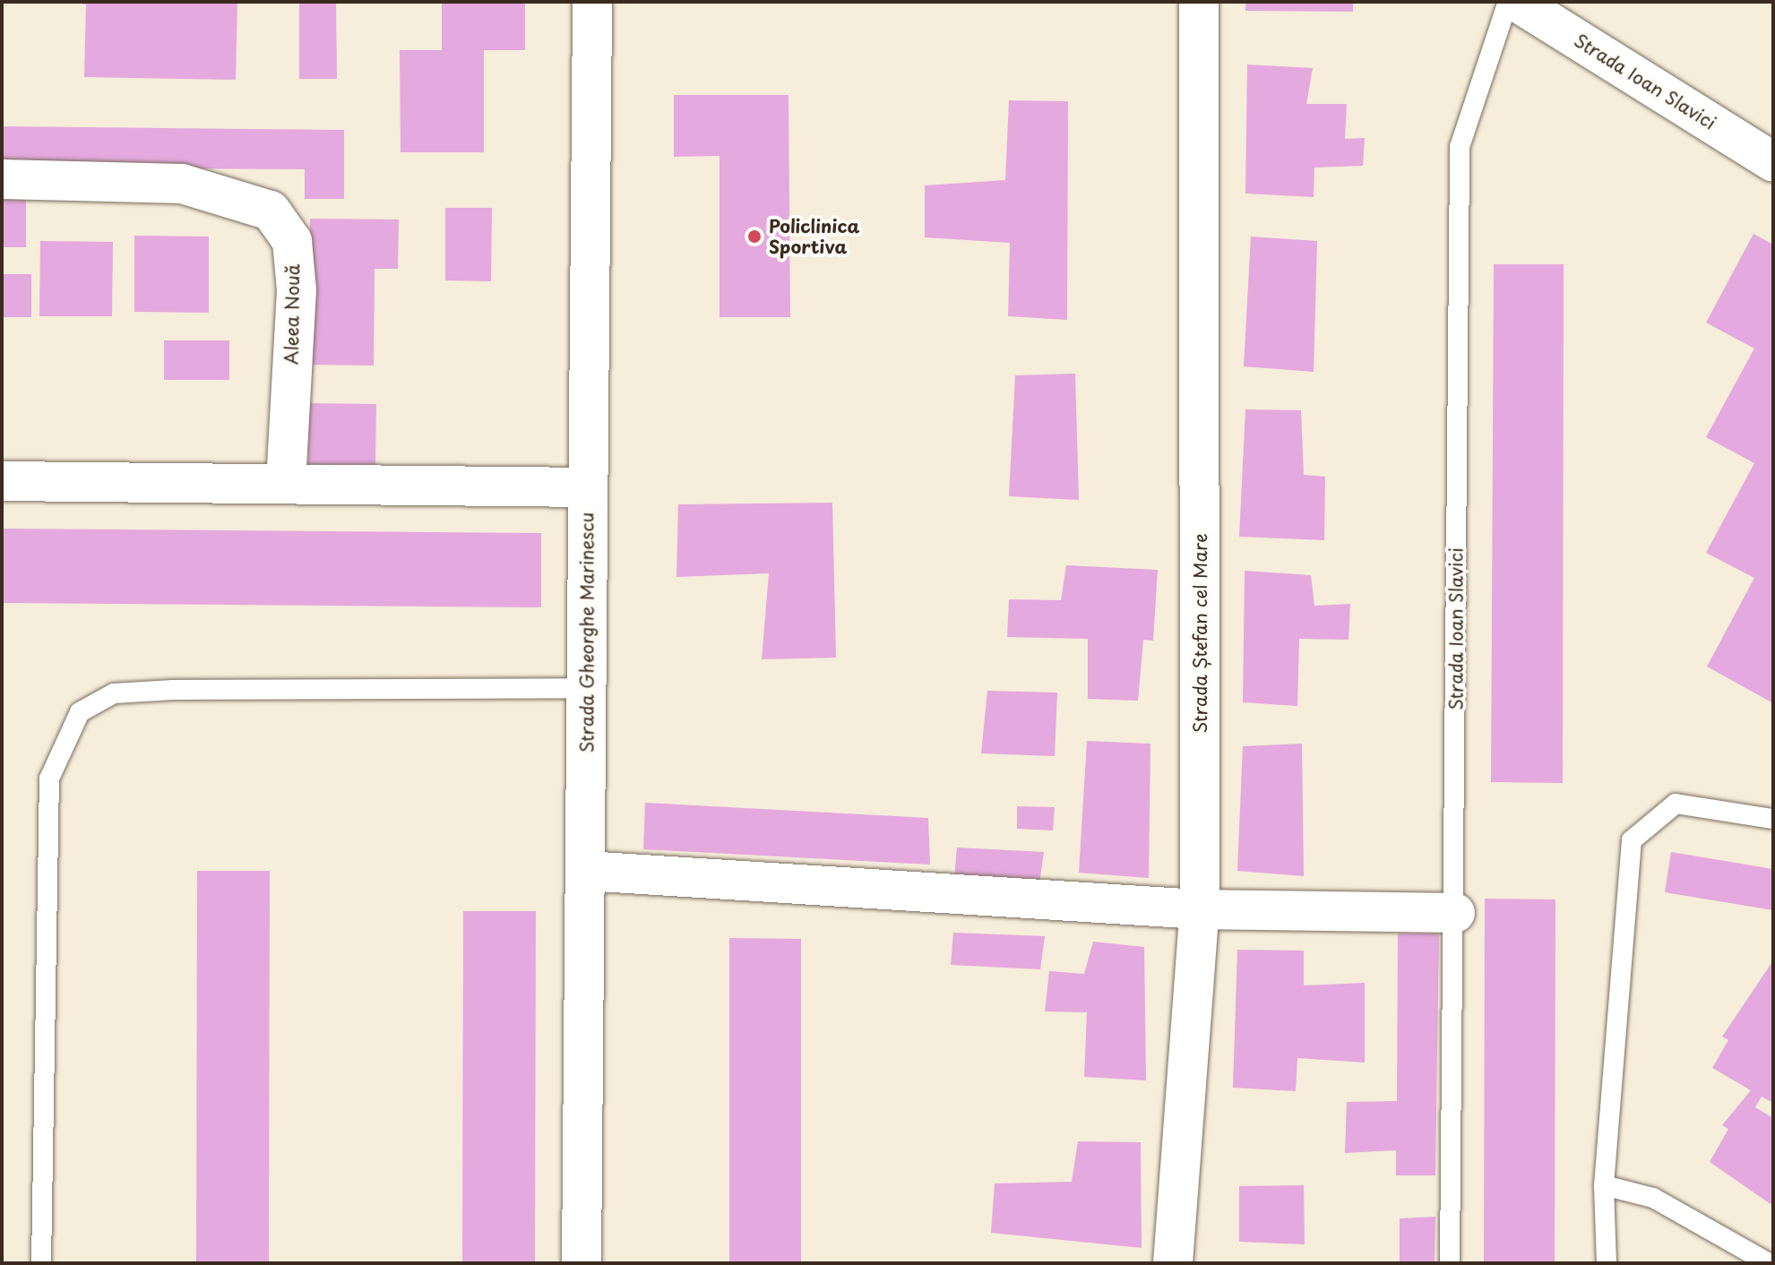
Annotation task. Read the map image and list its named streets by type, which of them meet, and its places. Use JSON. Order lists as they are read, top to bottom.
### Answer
{
  "streets": {
    "street": [
      "Strada Ioan Slavici",
      "Aleea Nouă",
      "Strada Gheorghe Marinescu",
      "Strada Ștefan cel Mare"
    ]
  },
  "places": ["Policlinica Sportiva"]
}
